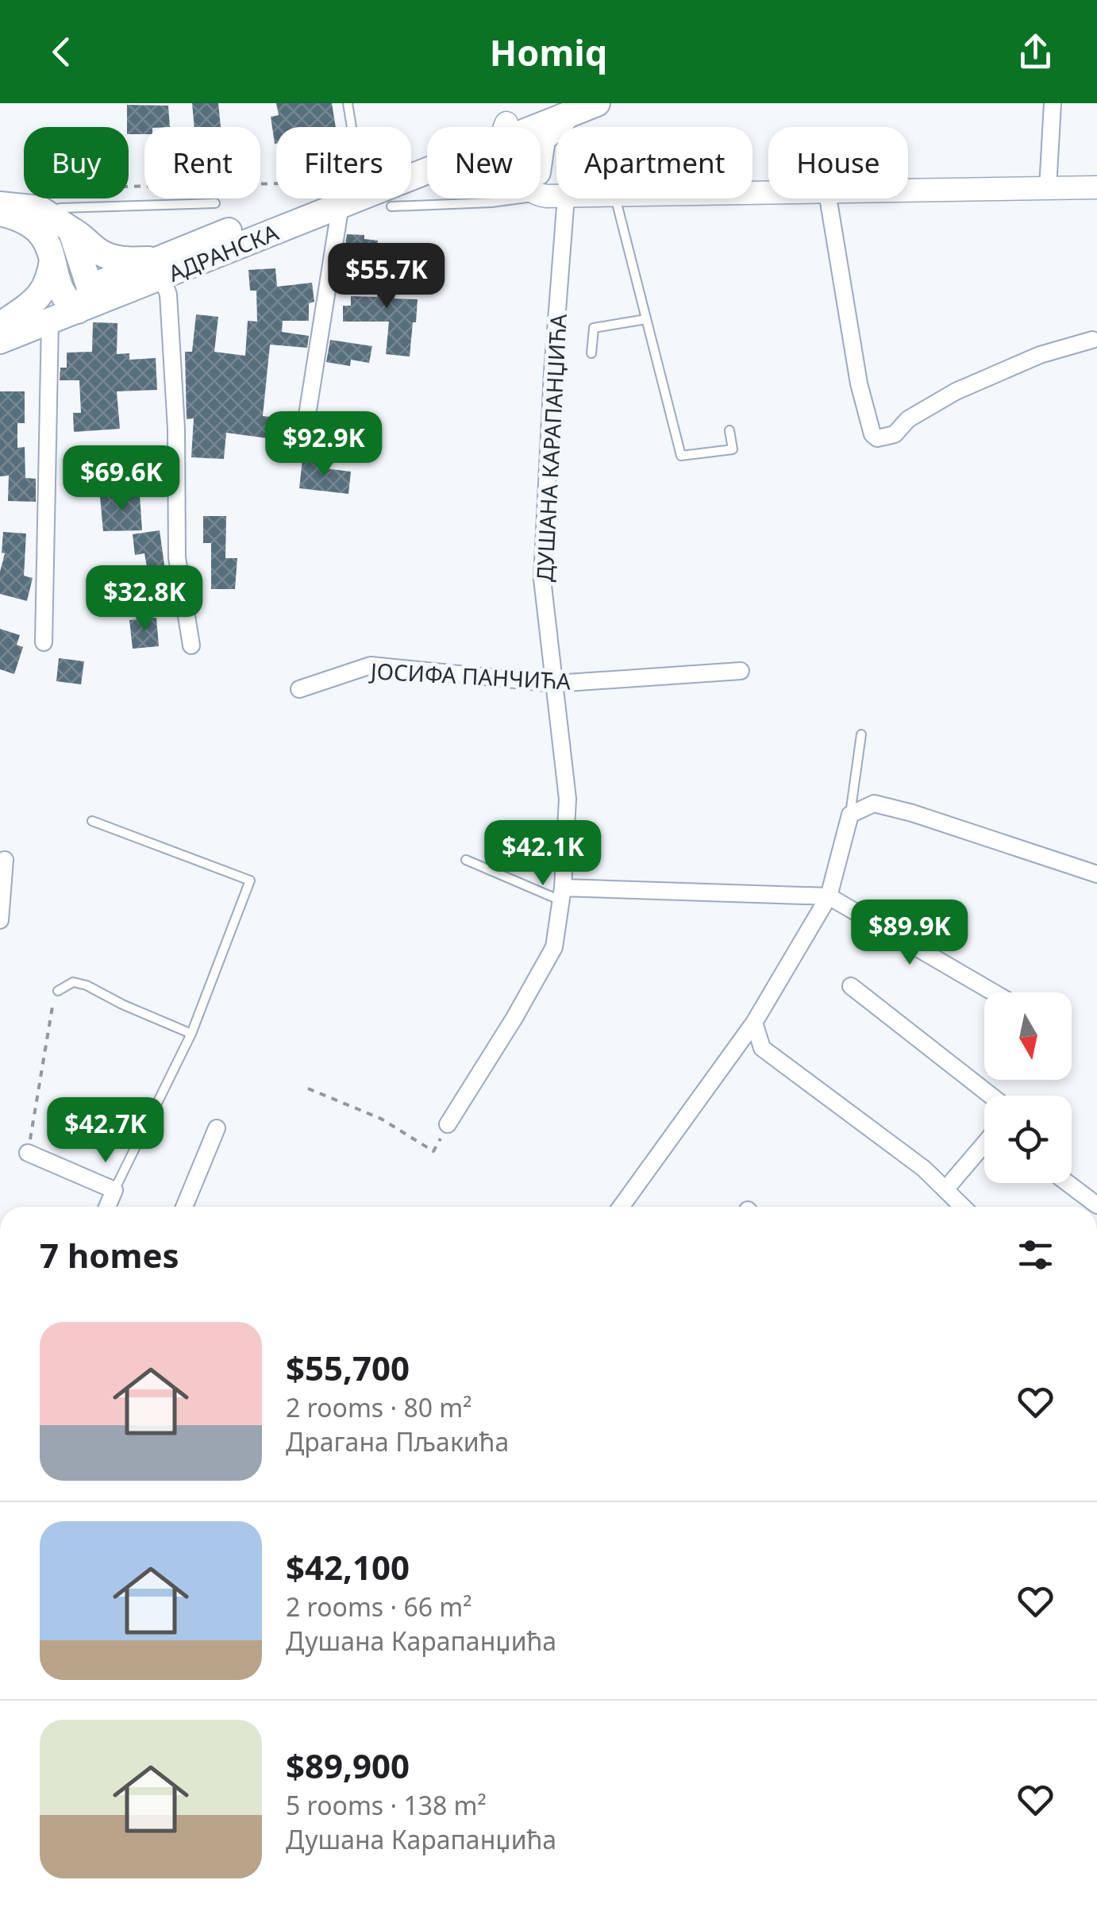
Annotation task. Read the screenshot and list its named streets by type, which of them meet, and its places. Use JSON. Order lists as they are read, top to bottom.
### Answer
{
  "streets": {
    "main road": ["АДРАНСКА"],
    "street": ["ДУШАНА КАРАПАНЏИЋА", "ЈОСИФА ПАНЧИЋА"]
  },
  "crossings": [
    ["ДУШАНА КАРАПАНЏИЋА", "ЈОСИФА ПАНЧИЋА"]
  ],
  "north": "bottom",
  "page": {
    "header": "Homiq",
    "chip": [
      "Buy",
      "Rent",
      "Filters",
      "New",
      "Apartment",
      "House"
    ],
    "price": [
      "$55.7K",
      "$92.9K",
      "$69.6K",
      "$32.8K",
      "$42.1K",
      "$89.9K",
      "$42.7K"
    ],
    "heading": "7 homes",
    "list": [
      {
        "name": "$55,700",
        "note": "2 rooms · 80 m² · Драгана Пљакића"
      },
      {
        "name": "$42,100",
        "note": "2 rooms · 66 m² · Душана Карапанџића"
      },
      {
        "name": "$89,900",
        "note": "5 rooms · 138 m² · Душана Карапанџића"
      }
    ]
  }
}
